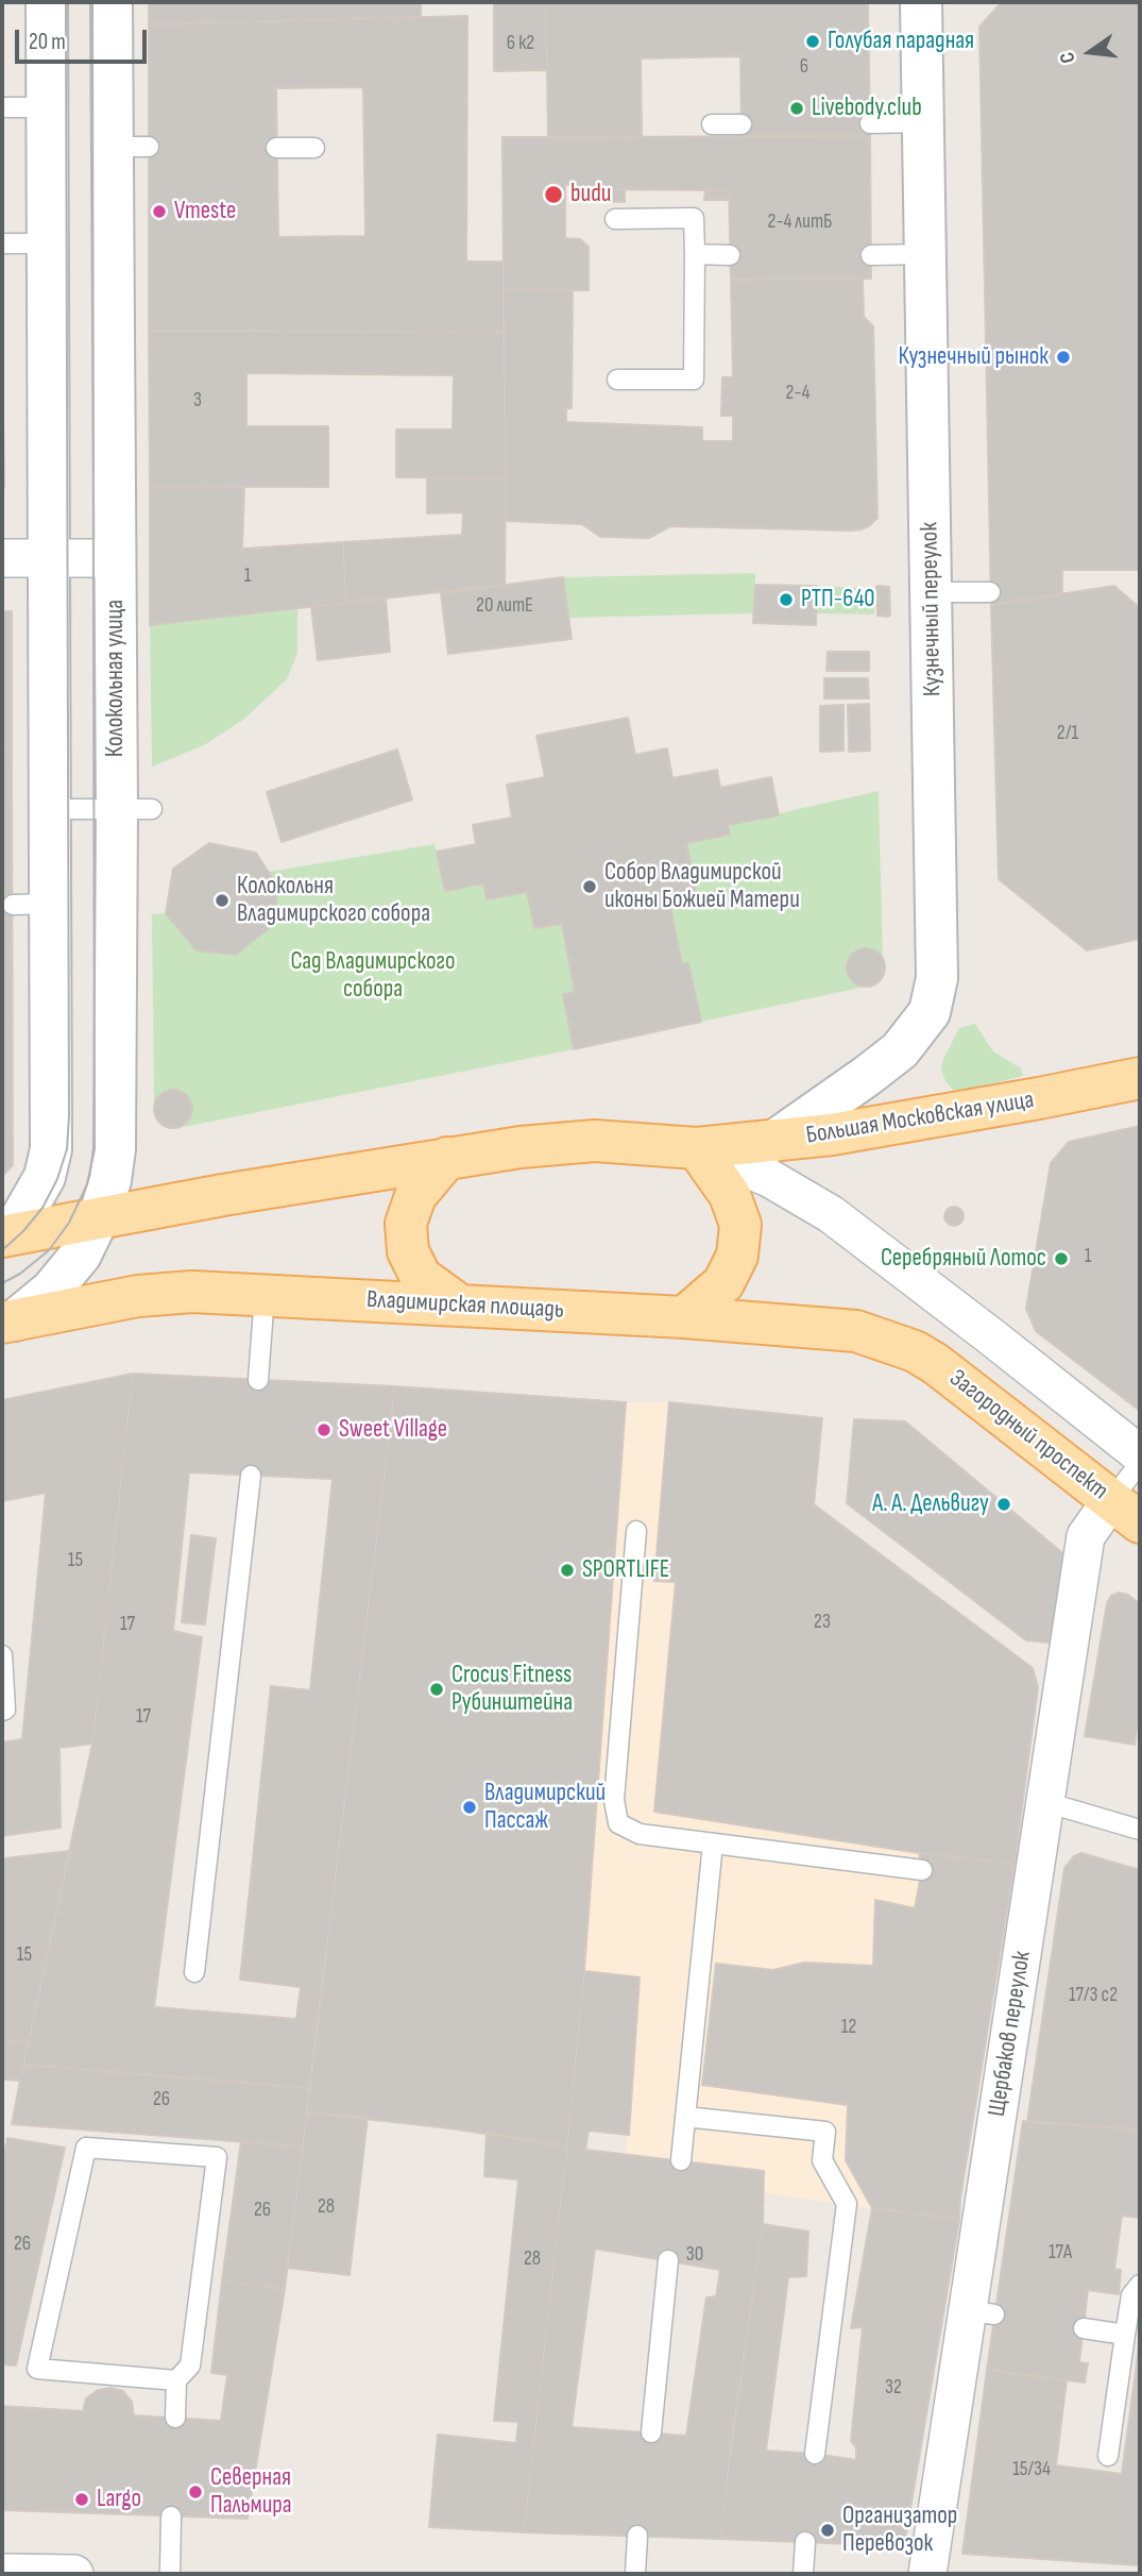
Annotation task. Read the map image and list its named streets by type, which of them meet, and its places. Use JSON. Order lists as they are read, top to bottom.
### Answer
{
  "streets": {
    "main road": ["Большая Московская улица", "Владимирская площадь", "Загородный проспект"],
    "street": ["Кузнечный переулок", "Колокольная улица", "Щербаков переулок"]
  },
  "crossings": [
    ["Кузнечный переулок", "Большая Московская улица"],
    ["Колокольная улица", "Владимирская площадь"],
    ["Владимирская площадь", "Загородный проспект"],
    ["Загородный проспект", "Щербаков переулок"]
  ],
  "parks": ["Сад Владимирского собора"],
  "places": [
    "Голубая парадная",
    "Livebody.club",
    "budu",
    "Vmeste",
    "Кузнечный рынок",
    "РТП-640",
    "Собор Владимирской иконы Божией Матери",
    "Колокольня Владимирского собора",
    "Серебряный Лотос",
    "Sweet Village",
    "А. А. Дельвигу",
    "SPORTLIFE",
    "Crocus Fitness Рубинштейна",
    "Владимирский Пассаж",
    "Северная Пальмира",
    "Largo",
    "Организатор Перевозок"
  ],
  "house_numbers": [
    "6 к2",
    "6",
    "2-4 литБ",
    "2-4",
    "3",
    "1",
    "20 литЕ",
    "2/1",
    "1",
    "15",
    "23",
    "17",
    "17",
    "15",
    "17/3 с2",
    "12",
    "26",
    "28",
    "26",
    "26",
    "17А",
    "30",
    "28",
    "32",
    "15/34"
  ],
  "scale_bar": "20 m",
  "north": "left"
}
